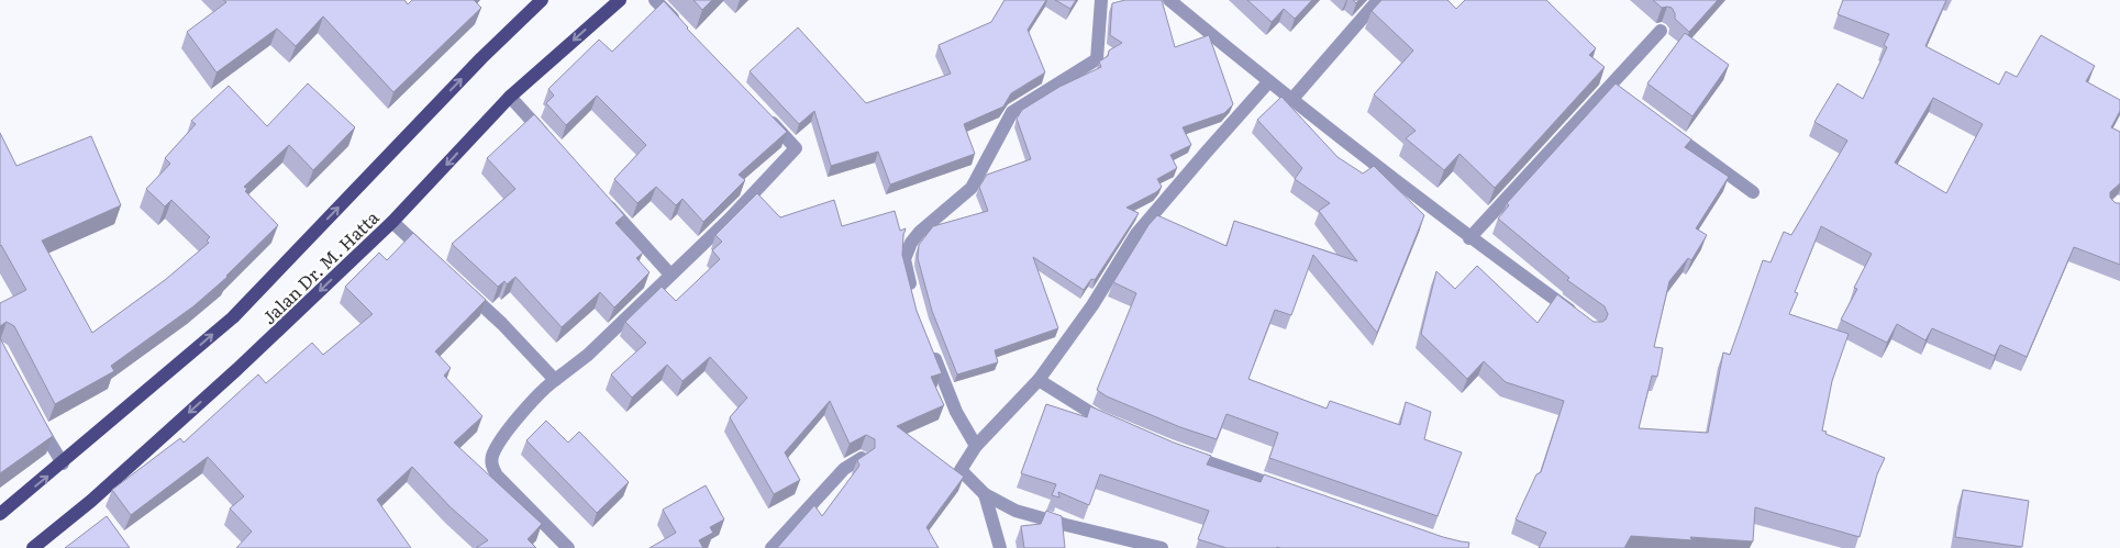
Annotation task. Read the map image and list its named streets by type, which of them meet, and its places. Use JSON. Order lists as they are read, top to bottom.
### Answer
{
  "streets": {
    "main road": ["Jalan Dr. M. Hatta"]
  }
}
